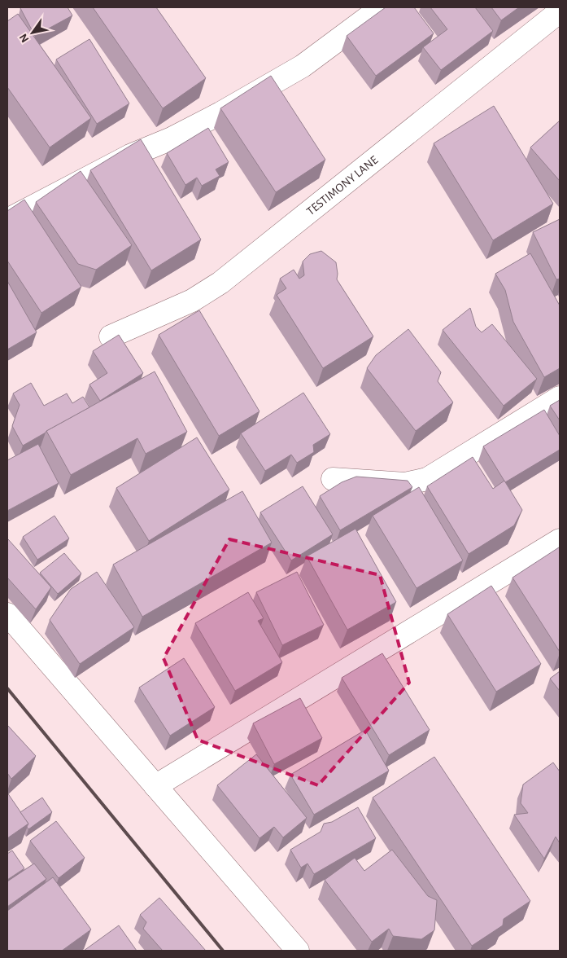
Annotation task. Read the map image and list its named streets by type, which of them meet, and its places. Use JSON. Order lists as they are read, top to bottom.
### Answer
{
  "streets": {
    "street": ["TESTIMONY LANE"]
  },
  "north": "bottom left"
}
